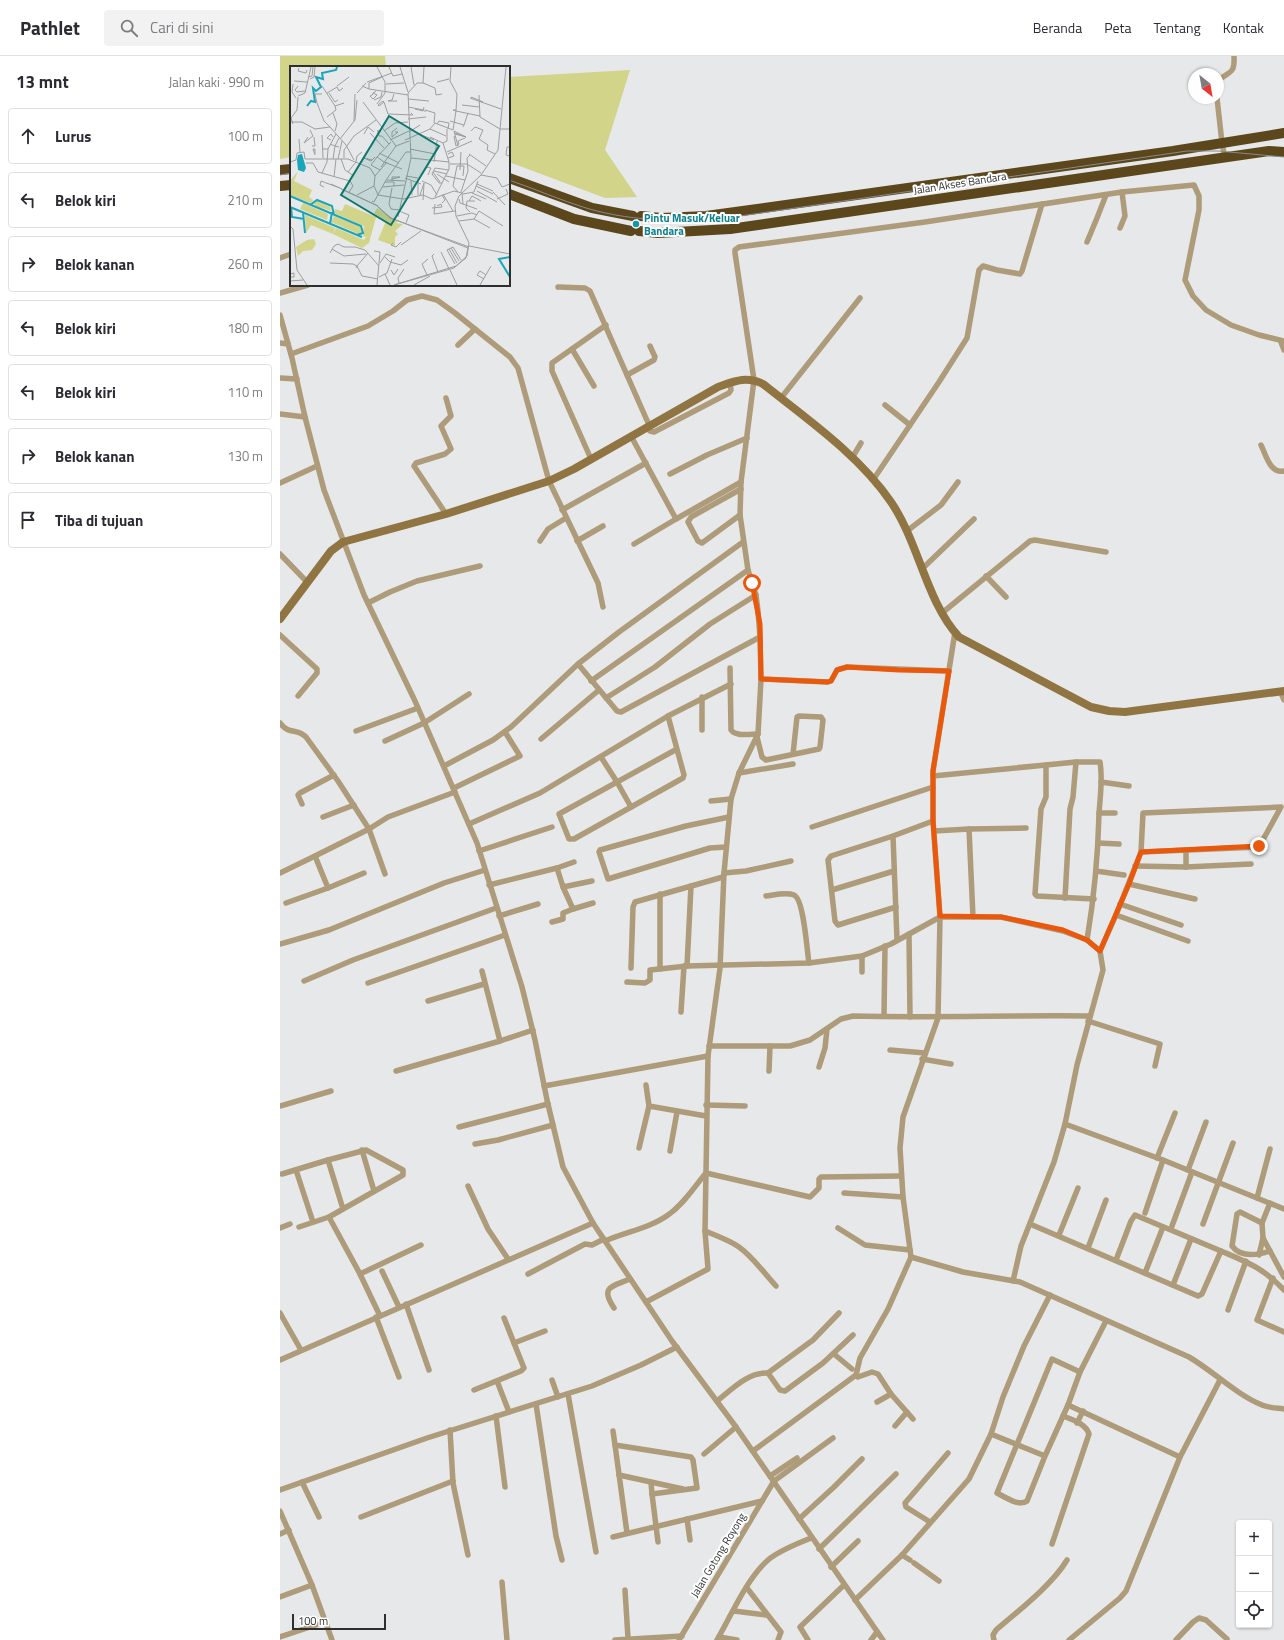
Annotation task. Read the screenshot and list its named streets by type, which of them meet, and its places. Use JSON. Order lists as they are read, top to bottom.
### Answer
{
  "streets": {
    "highway": ["Jalan Akses Bandara"],
    "street": ["Jalan Gotong Royong"]
  },
  "places": ["Pintu Masuk/Keluar Bandara"],
  "scale_bar": "100 m",
  "north": "bottom right",
  "page": {
    "header": "Pathlet",
    "search": "Cari di sini",
    "nav": [
      "Beranda",
      "Peta",
      "Tentang",
      "Kontak"
    ],
    "heading": ["13 mnt", "Jalan kaki · 990 m"],
    "list": [
      ["Lurus", "100 m"],
      ["Belok kiri", "210 m"],
      ["Belok kanan", "260 m"],
      ["Belok kiri", "180 m"],
      ["Belok kiri", "110 m"],
      ["Belok kanan", "130 m"],
      "Tiba di tujuan"
    ],
    "map_buttons": ["+", "−"],
    "scale": "100 m"
  }
}
